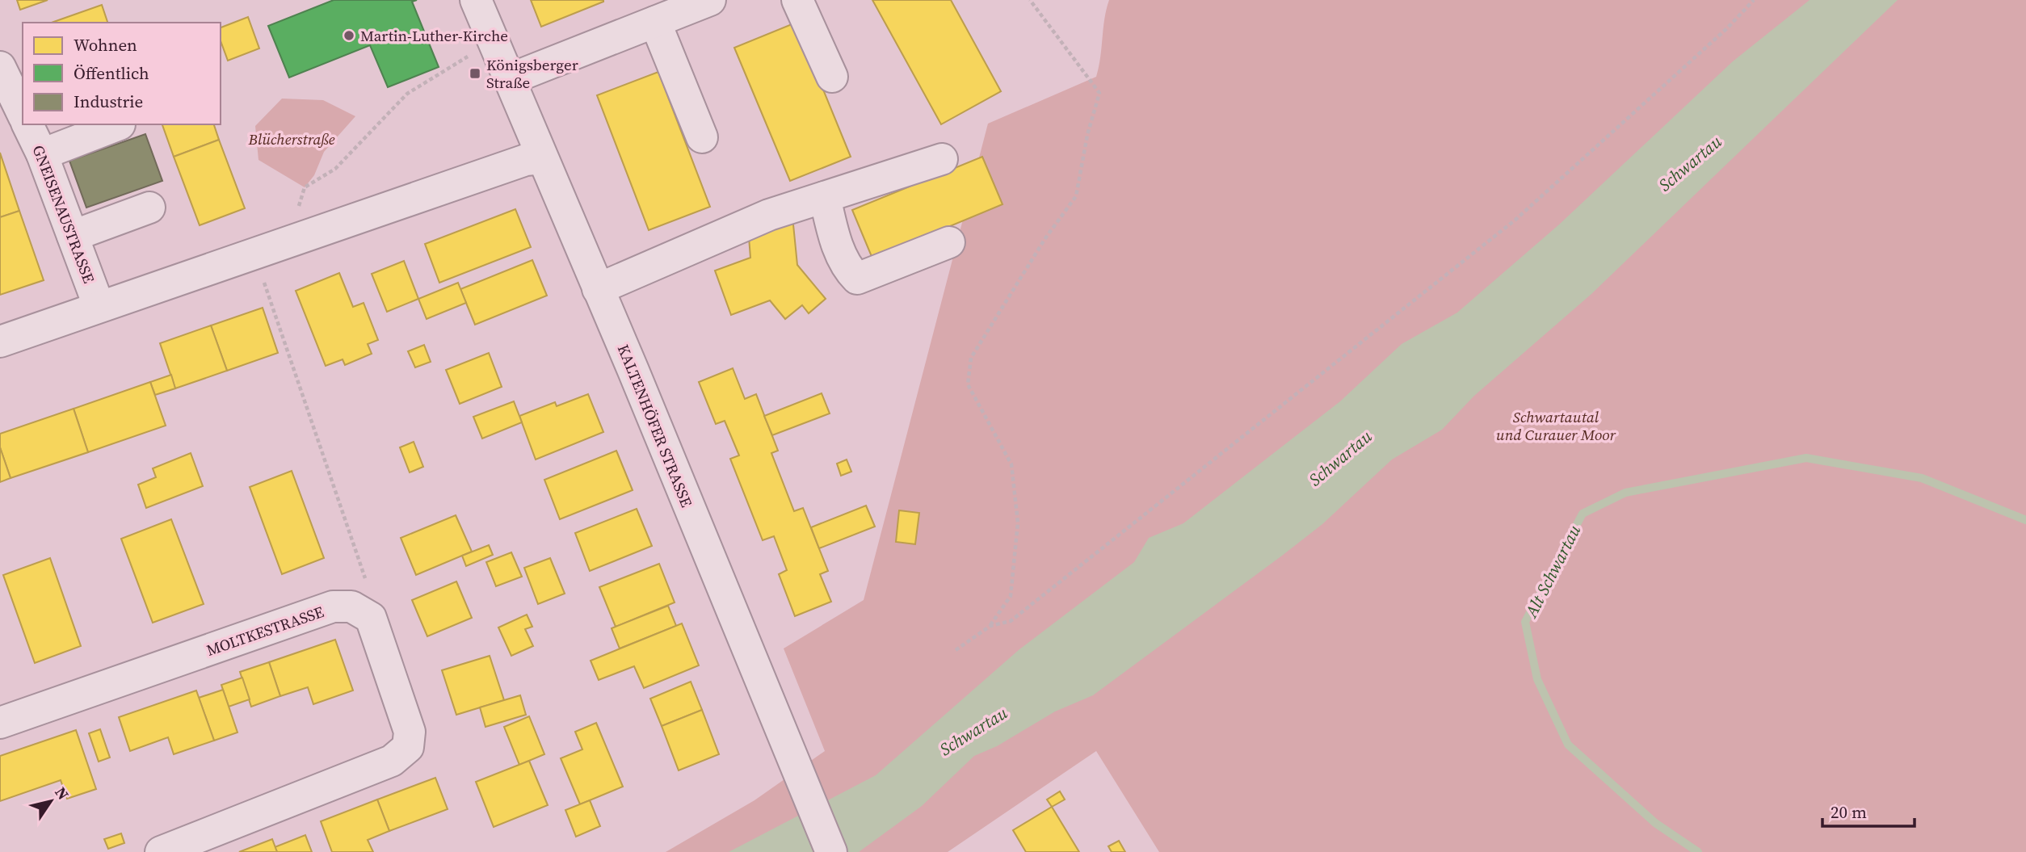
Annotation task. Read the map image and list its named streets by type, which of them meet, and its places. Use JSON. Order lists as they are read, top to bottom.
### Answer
{
  "streets": {
    "street": ["GNEISENAUSTRASSE", "KALTENHÖFER STRASSE", "MOLTKESTRASSE"]
  },
  "water": ["Schwartau", "Alt Schwartau"],
  "parks": ["Blücherstraße", "Schwartautal und Curauer Moor"],
  "places": {
    "other": ["Martin-Luther-Kirche"],
    "transit": ["Königsberger Straße"]
  },
  "legend": ["Wohnen", "Öffentlich", "Industrie"],
  "scale_bar": "20 m",
  "north": "top right"
}
